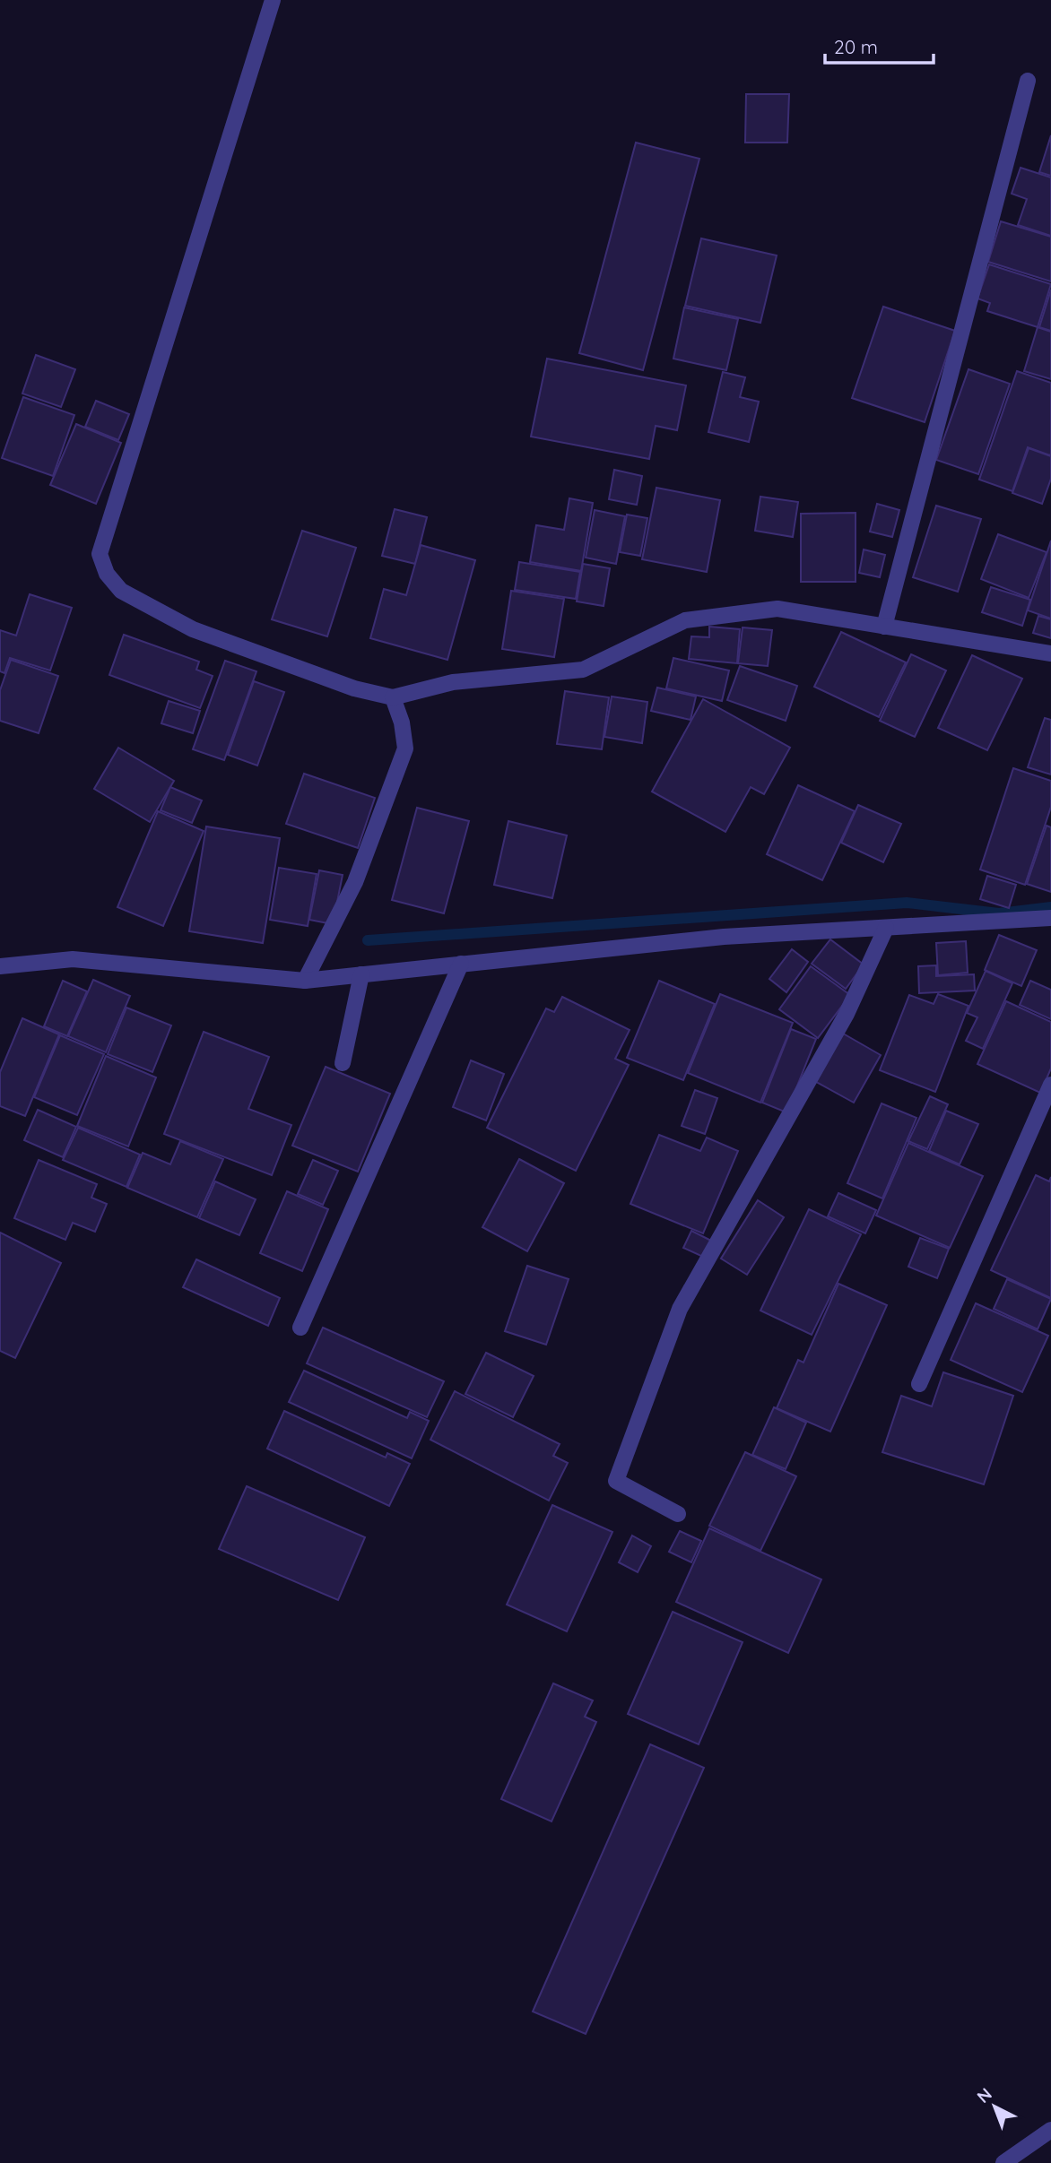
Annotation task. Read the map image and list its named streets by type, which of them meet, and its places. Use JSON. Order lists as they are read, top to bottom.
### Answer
{
  "scale_bar": "20 m",
  "north": "top left"
}
